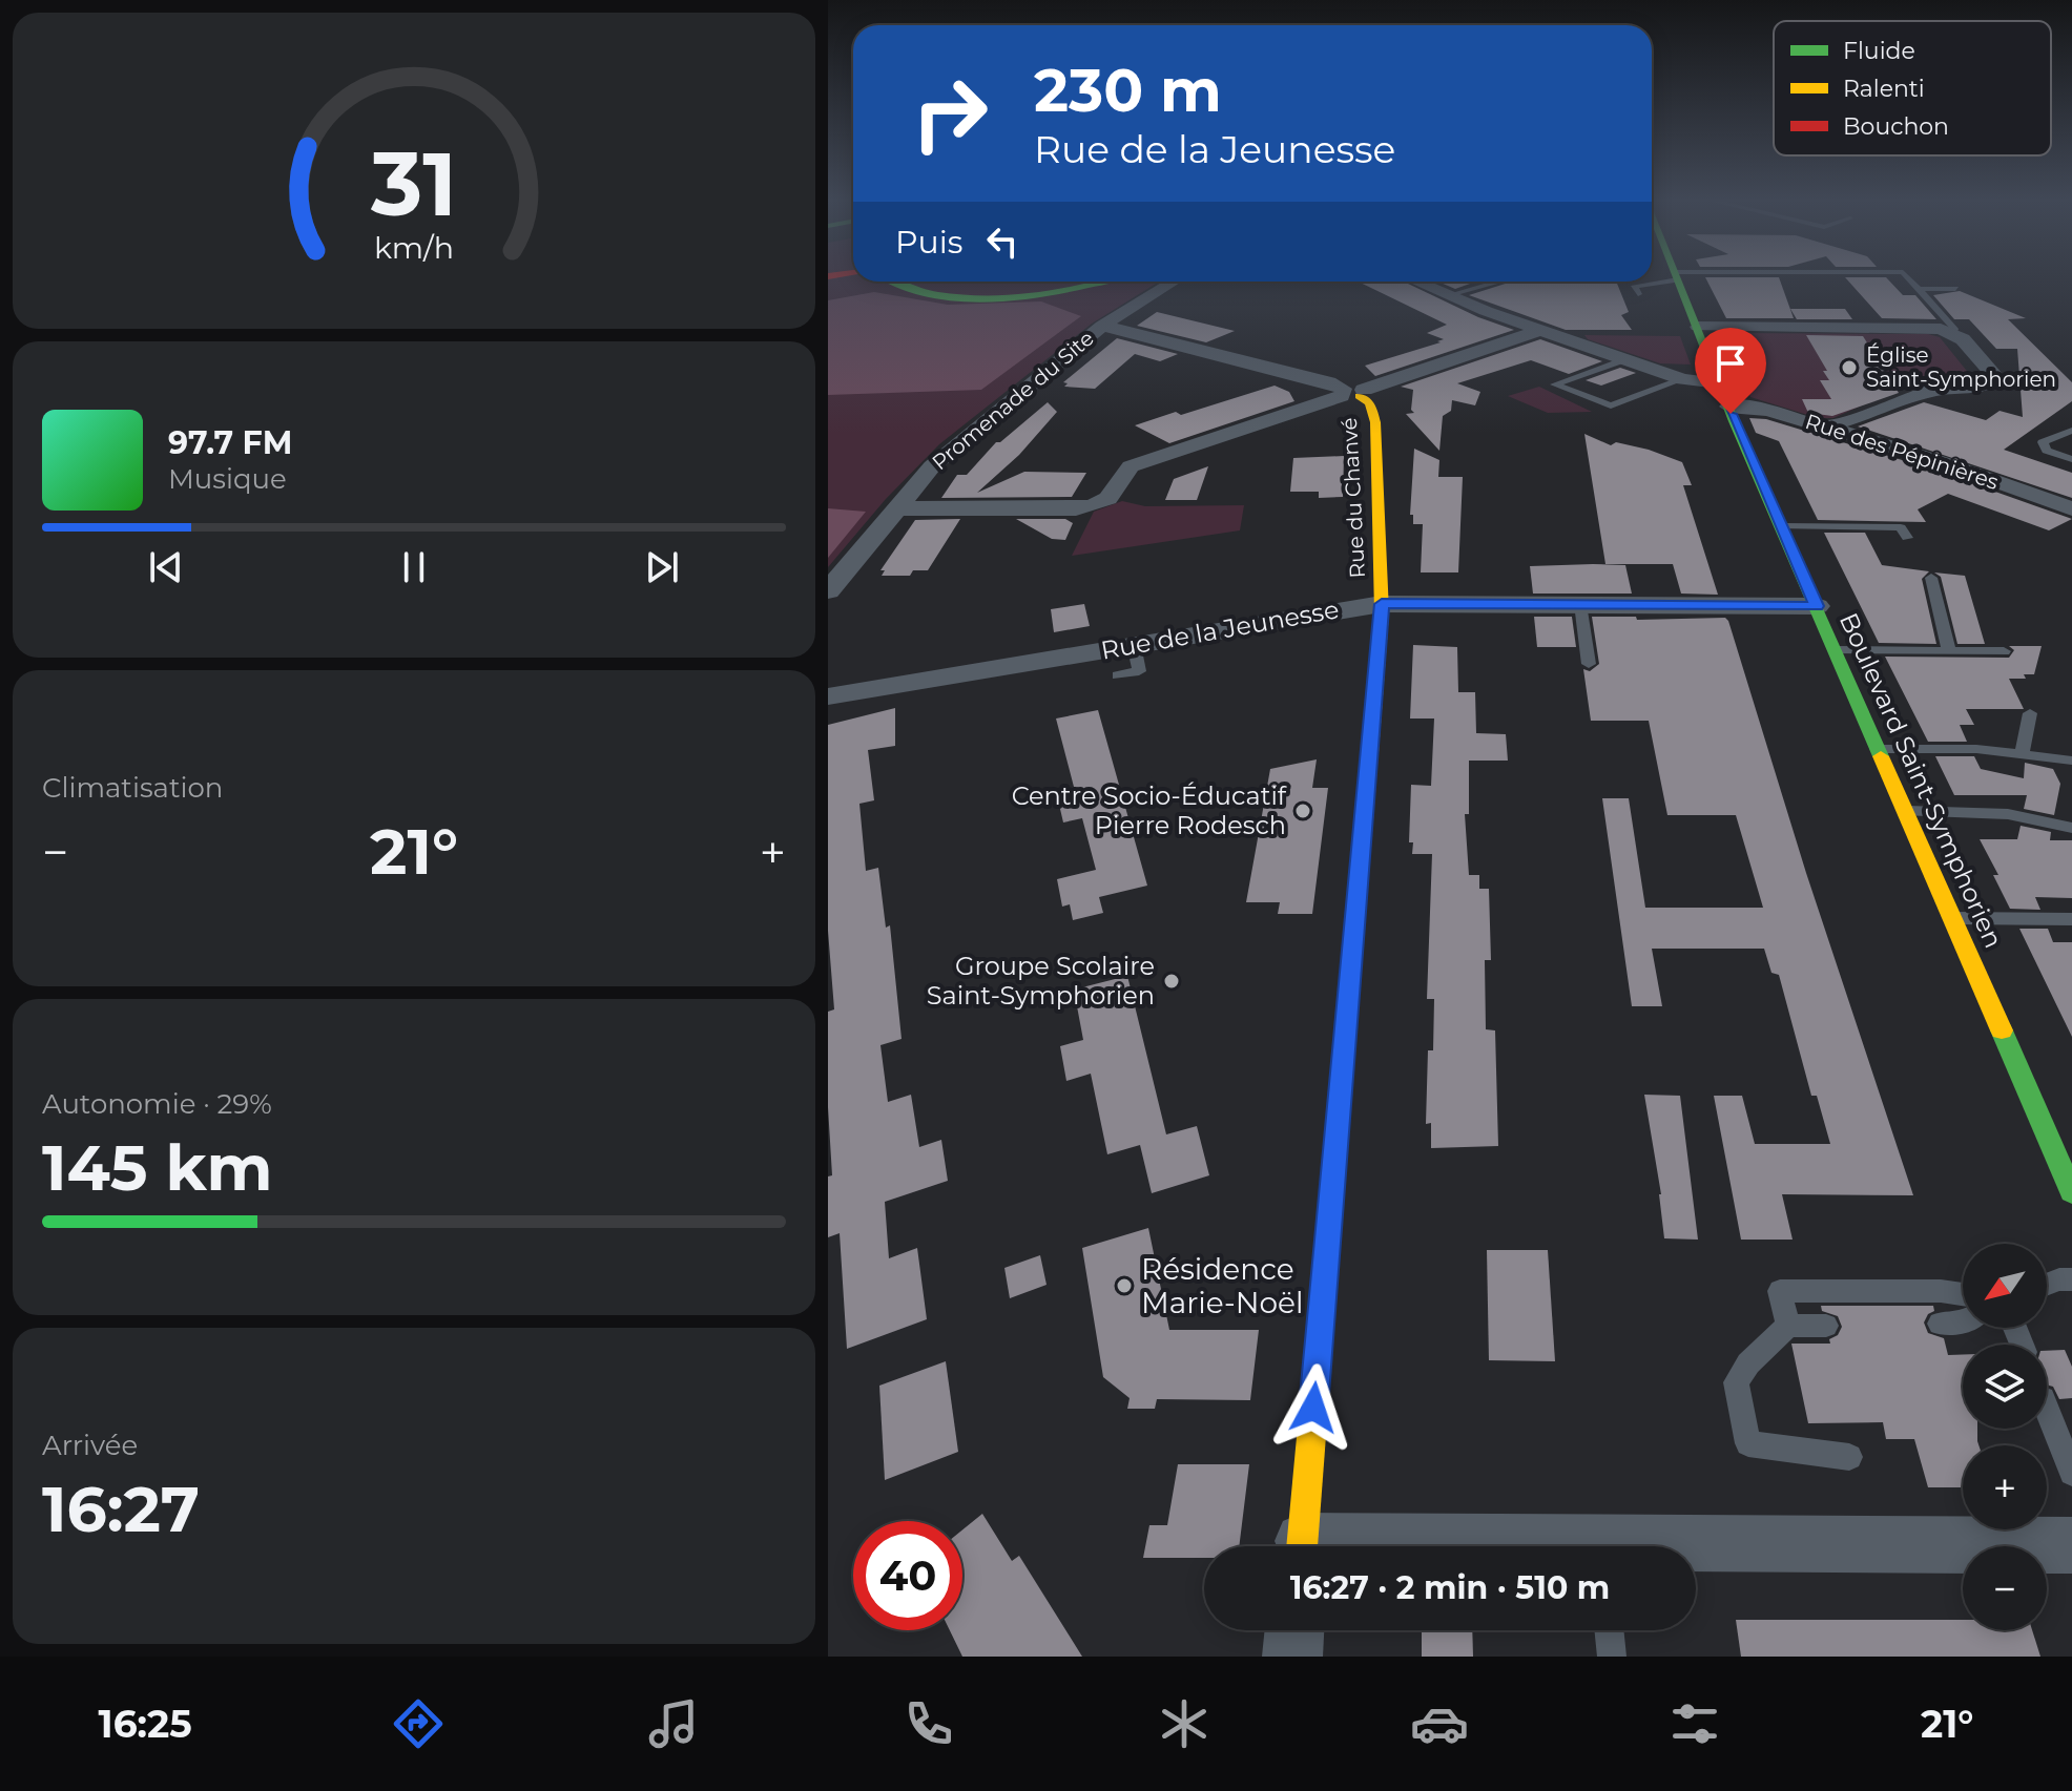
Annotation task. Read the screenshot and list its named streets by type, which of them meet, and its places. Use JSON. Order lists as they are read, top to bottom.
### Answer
{
  "streets": {
    "main road": ["Rue du Chanvé", "Boulevard Saint-Symphorien"],
    "street": ["Promenade du Site", "Rue des Pépinières", "Rue de la Jeunesse"]
  },
  "crossings": [
    ["Rue des Pépinières", "Boulevard Saint-Symphorien"],
    ["Rue du Chanvé", "Rue de la Jeunesse"],
    ["Rue de la Jeunesse", "Boulevard Saint-Symphorien"]
  ],
  "places": [
    "Église Saint-Symphorien",
    "Centre Socio-Éducatif Pierre Rodesch",
    "Groupe Scolaire Saint-Symphorien",
    "Résidence Marie-Noël"
  ],
  "legend": ["Fluide", "Ralenti", "Bouchon"],
  "north": "bottom left",
  "page": {
    "turn": ["230 m", "Rue de la Jeunesse"],
    "then": "Puis",
    "song": ["97.7 FM", "Musique"],
    "tile": [
      "Climatisation",
      ["Autonomie · 29%", "145 km"],
      ["Arrivée", "16:27"]
    ],
    "heat": ["−", "21°", "+"],
    "map_buttons": ["+", "−"],
    "limit": "40",
    "trip": "16:27 · 2 min · 510 m",
    "tabs": ["16:25", "21°"],
    "gauge": ["31", "km/h"]
  }
}
